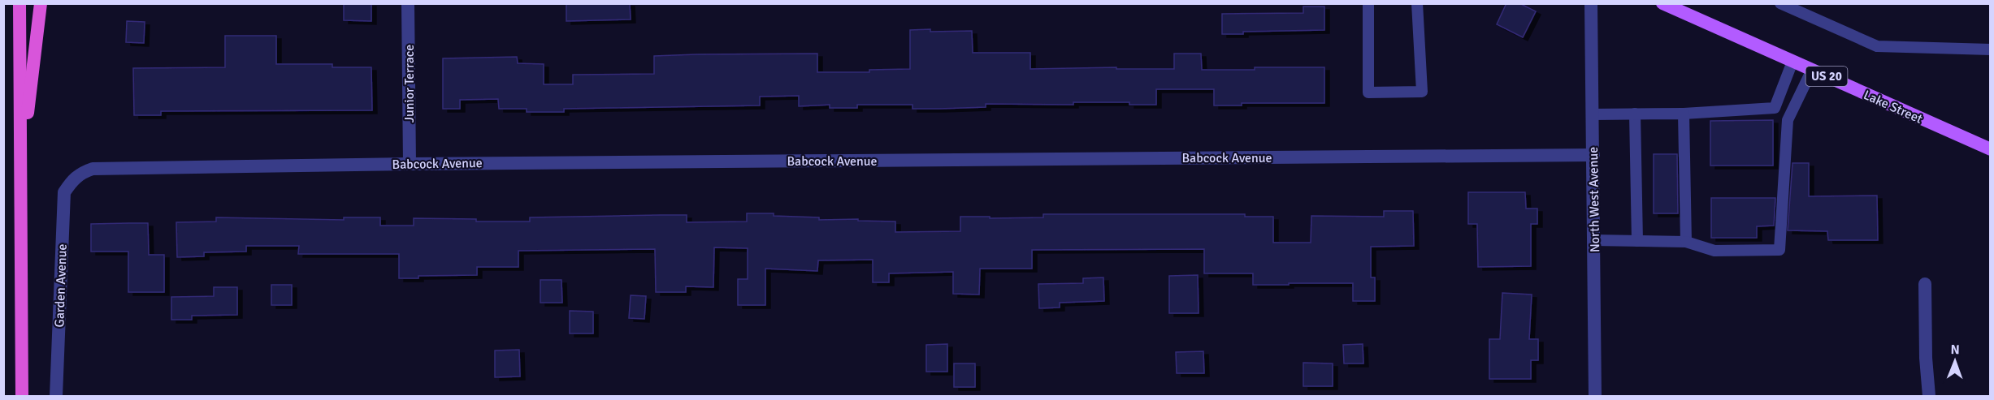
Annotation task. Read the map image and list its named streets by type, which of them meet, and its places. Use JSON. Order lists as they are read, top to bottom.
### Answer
{
  "streets": {
    "main road": ["US 20", "Lake Street"],
    "street": [
      "Junior Terrace",
      "Babcock Avenue",
      "North West Avenue",
      "Garden Avenue"
    ]
  },
  "crossings": [
    ["Junior Terrace", "Babcock Avenue"],
    ["Babcock Avenue", "North West Avenue"],
    ["Babcock Avenue", "Garden Avenue"]
  ],
  "north": "top"
}
